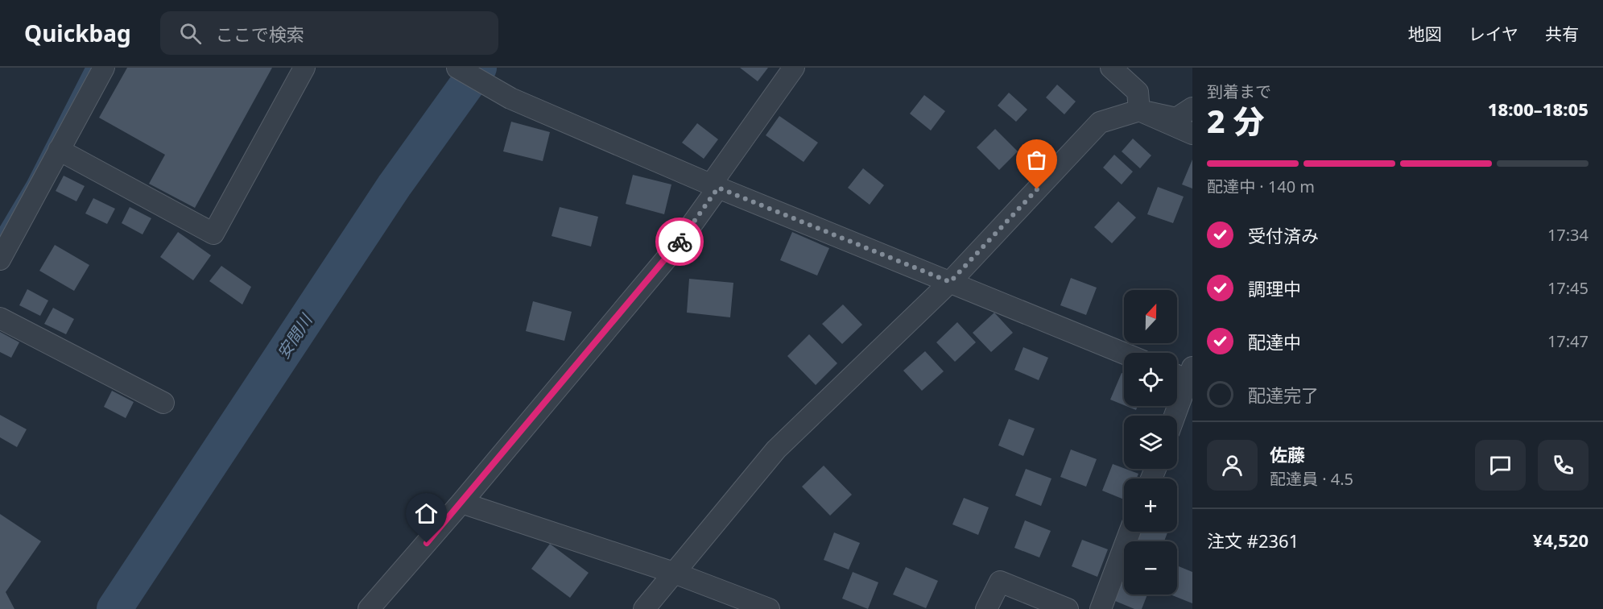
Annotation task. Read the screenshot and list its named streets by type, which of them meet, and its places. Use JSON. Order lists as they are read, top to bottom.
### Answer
{
  "water": ["安間川"],
  "north": "top",
  "page": {
    "header": "Quickbag",
    "search": "ここで検索",
    "nav": ["地図", "レイヤ", "共有"],
    "heading": ["2 分", "到着まで", "18:00–18:05"],
    "panel": [
      "佐藤",
      "配達員 · 4.5",
      "注文 #2361",
      "¥4,520"
    ],
    "bar": "配達中 · 140 m",
    "list": [
      ["受付済み", "17:34"],
      ["調理中", "17:45"],
      ["配達中", "17:47"],
      "配達完了"
    ],
    "map_buttons": ["+", "−"]
  }
}
